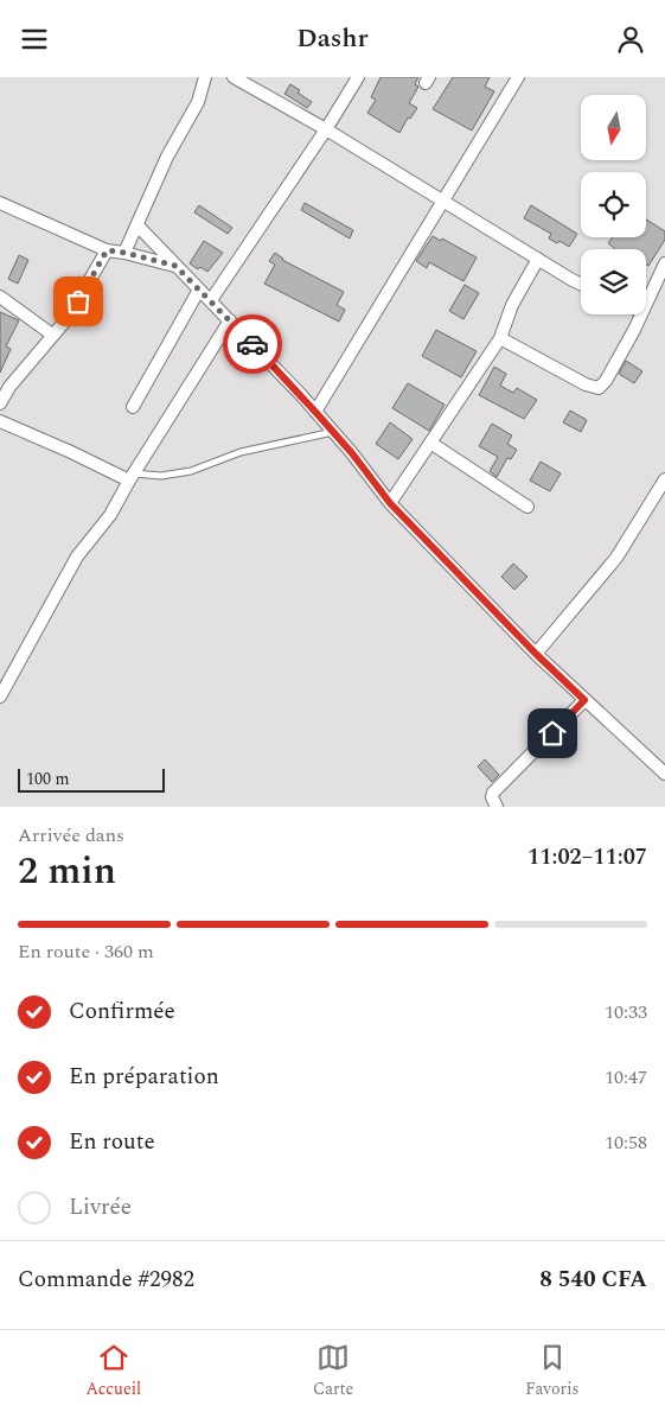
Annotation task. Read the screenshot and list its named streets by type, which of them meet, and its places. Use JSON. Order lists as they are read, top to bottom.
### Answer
{
  "scale_bar": "100 m",
  "north": "bottom",
  "page": {
    "header": "Dashr",
    "scale": "100 m",
    "heading": ["2 min", "Arrivée dans", "11:02–11:07"],
    "panel": ["Commande #2982", "8 540 CFA"],
    "bar": "En route · 360 m",
    "list": [
      ["Confirmée", "10:33"],
      ["En préparation", "10:47"],
      ["En route", "10:58"],
      "Livrée"
    ],
    "tabs": ["Accueil", "Carte", "Favoris"]
  }
}
